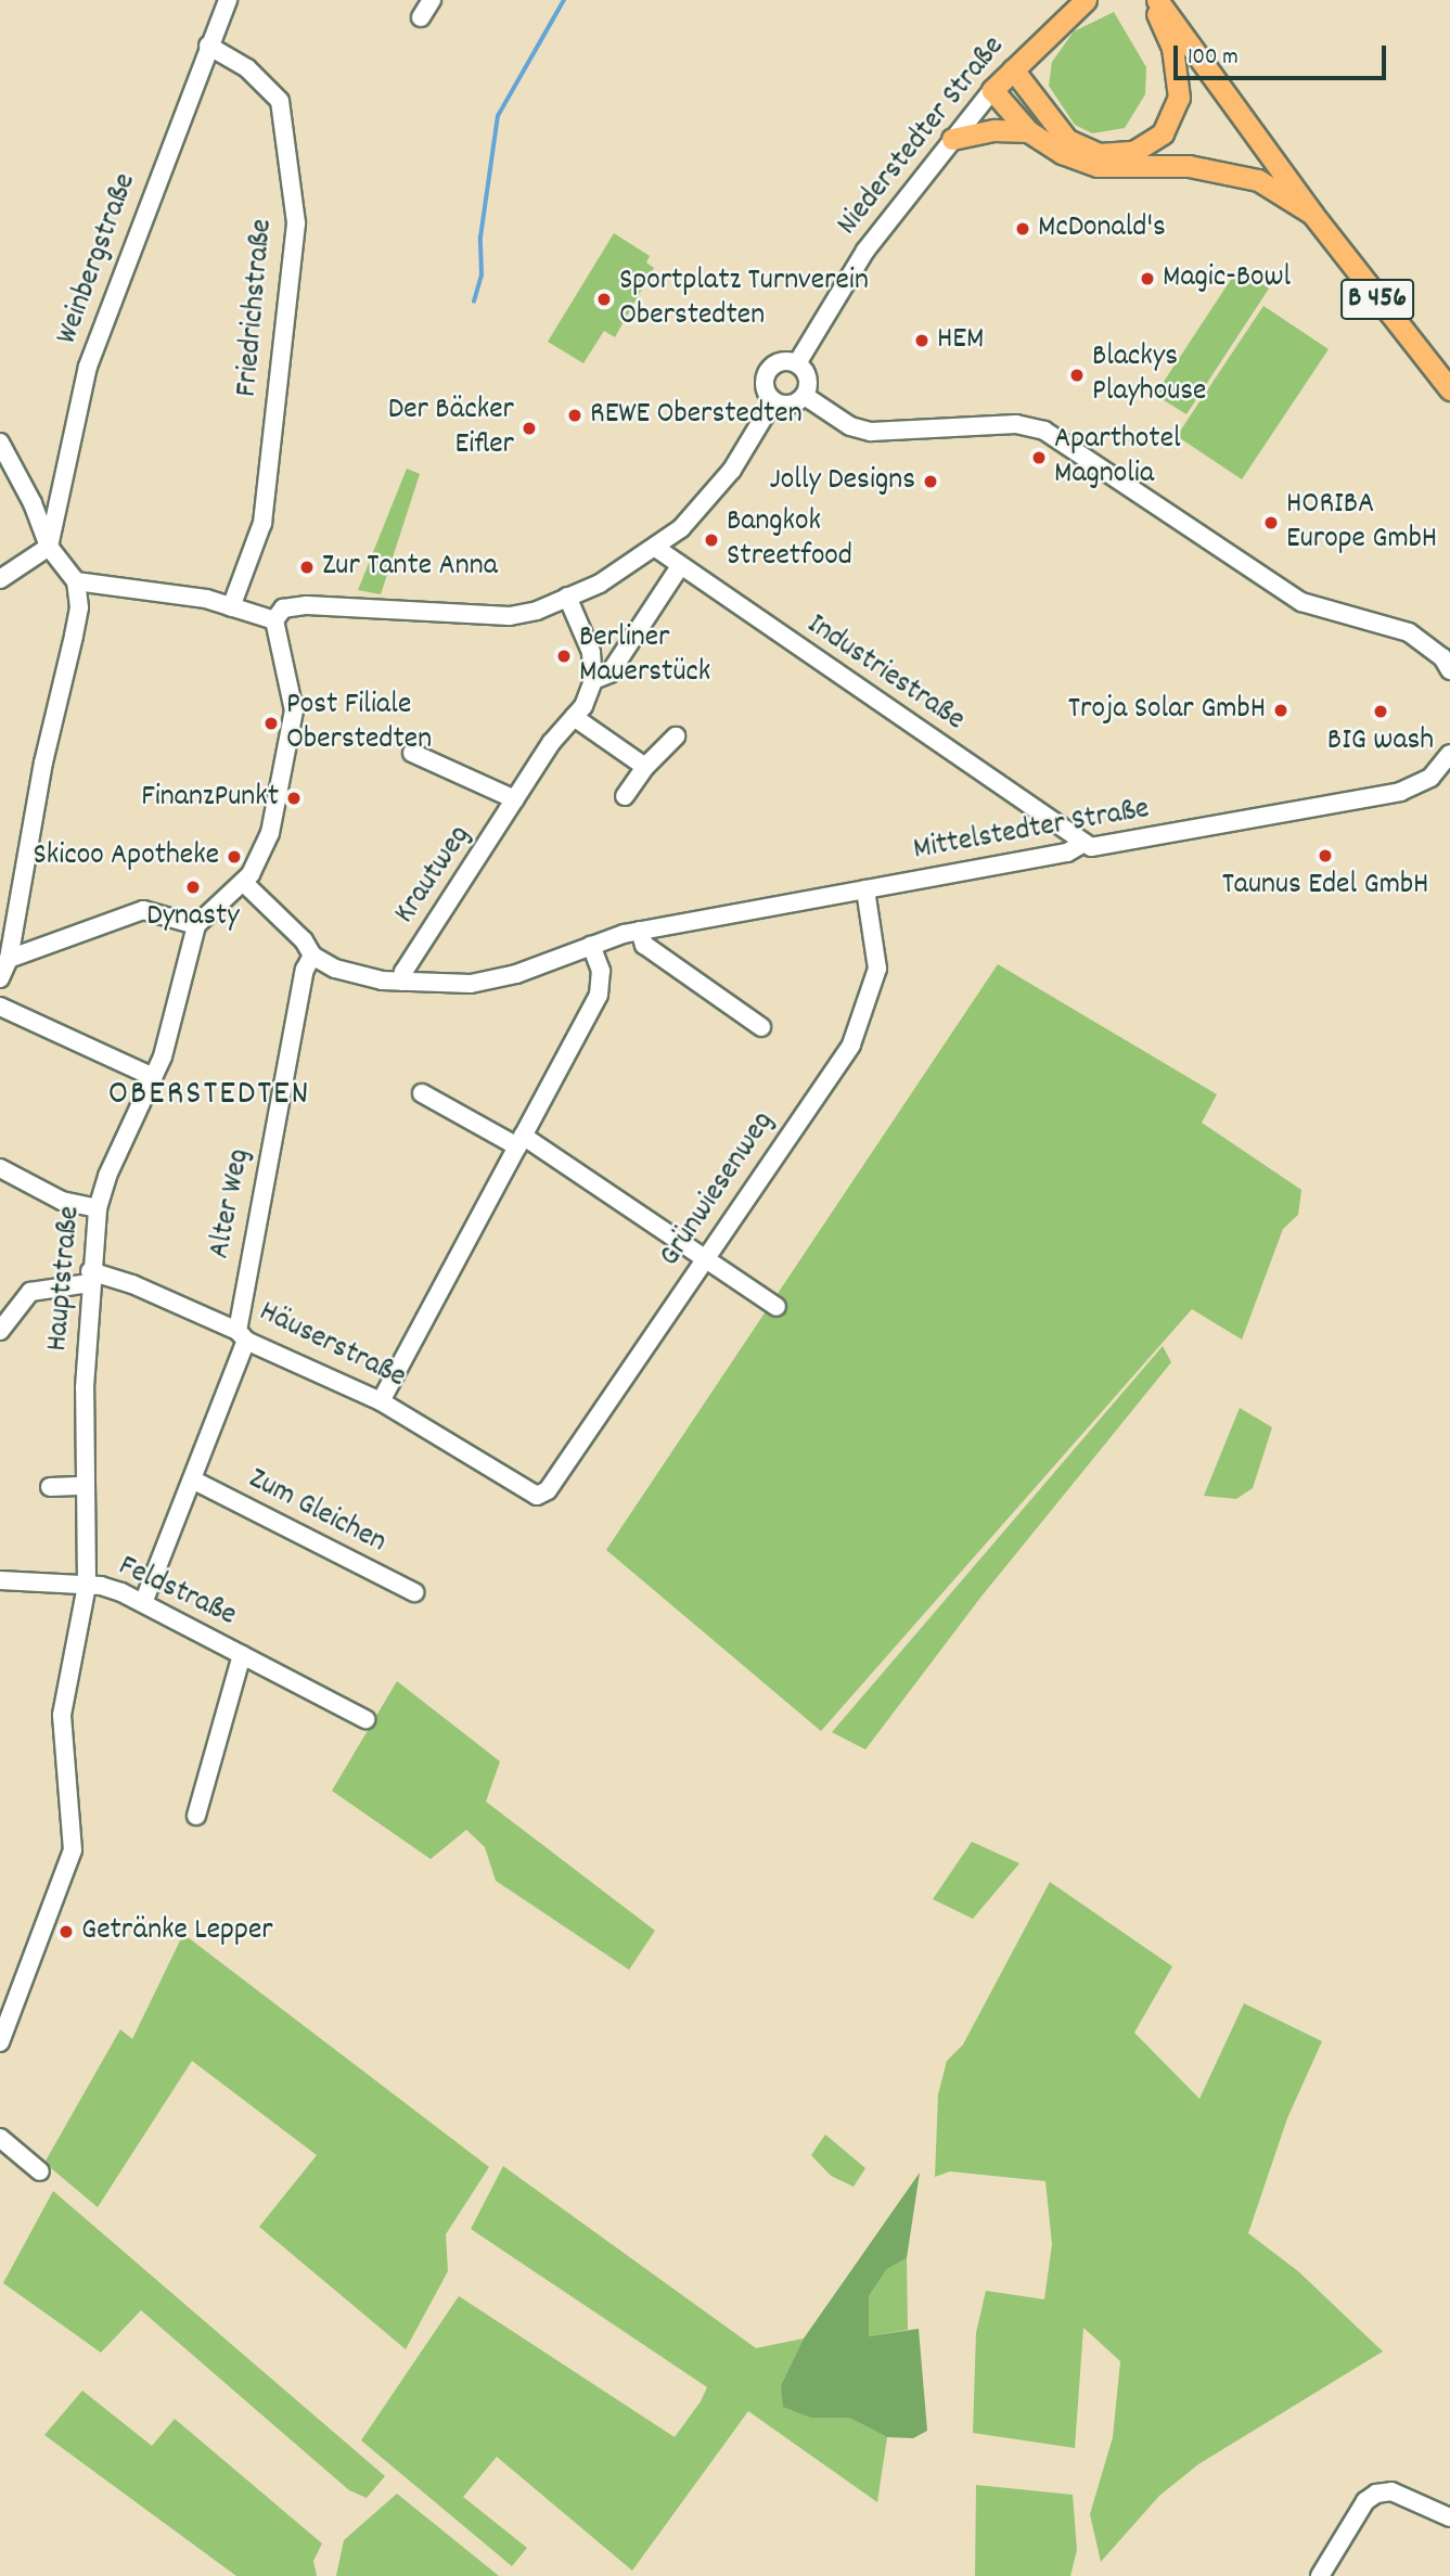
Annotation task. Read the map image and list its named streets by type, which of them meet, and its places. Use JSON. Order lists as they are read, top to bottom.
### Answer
{
  "streets": {
    "main road": ["Niederstedter Straße", "B 456"],
    "street": [
      "Weinbergstraße",
      "Friedrichstraße",
      "Industriestraße",
      "Mittelstedter Straße",
      "Krautweg",
      "Grünwiesenweg",
      "Alter Weg",
      "Hauptstraße",
      "Häuserstraße",
      "Zum Gleichen",
      "Feldstraße"
    ]
  },
  "crossings": [
    ["Weinbergstraße", "Friedrichstraße"],
    ["Industriestraße", "Mittelstedter Straße"],
    ["Industriestraße", "Krautweg"],
    ["Mittelstedter Straße", "Krautweg"],
    ["Mittelstedter Straße", "Grünwiesenweg"],
    ["Mittelstedter Straße", "Alter Weg"],
    ["Grünwiesenweg", "Häuserstraße"],
    ["Alter Weg", "Häuserstraße"],
    ["Alter Weg", "Zum Gleichen"],
    ["Alter Weg", "Feldstraße"],
    ["Hauptstraße", "Häuserstraße"],
    ["Hauptstraße", "Feldstraße"]
  ],
  "districts": ["OBERSTEDTEN"],
  "places": [
    "McDonald's",
    "Magic-Bowl",
    "Sportplatz Turnverein Oberstedten",
    "HEM",
    "Blackys Playhouse",
    "REWE Oberstedten",
    "Der Bäcker Eifler",
    "Aparthotel Magnolia",
    "Jolly Designs",
    "HORIBA Europe GmbH",
    "Bangkok Streetfood",
    "Zur Tante Anna",
    "Berliner Mauerstück",
    "Troja Solar GmbH",
    "BIG wash",
    "Post Filiale Oberstedten",
    "FinanzPunkt",
    "Taunus Edel GmbH",
    "Skicoo Apotheke",
    "Dynasty",
    "Getränke Lepper"
  ],
  "scale_bar": "100 m"
}
